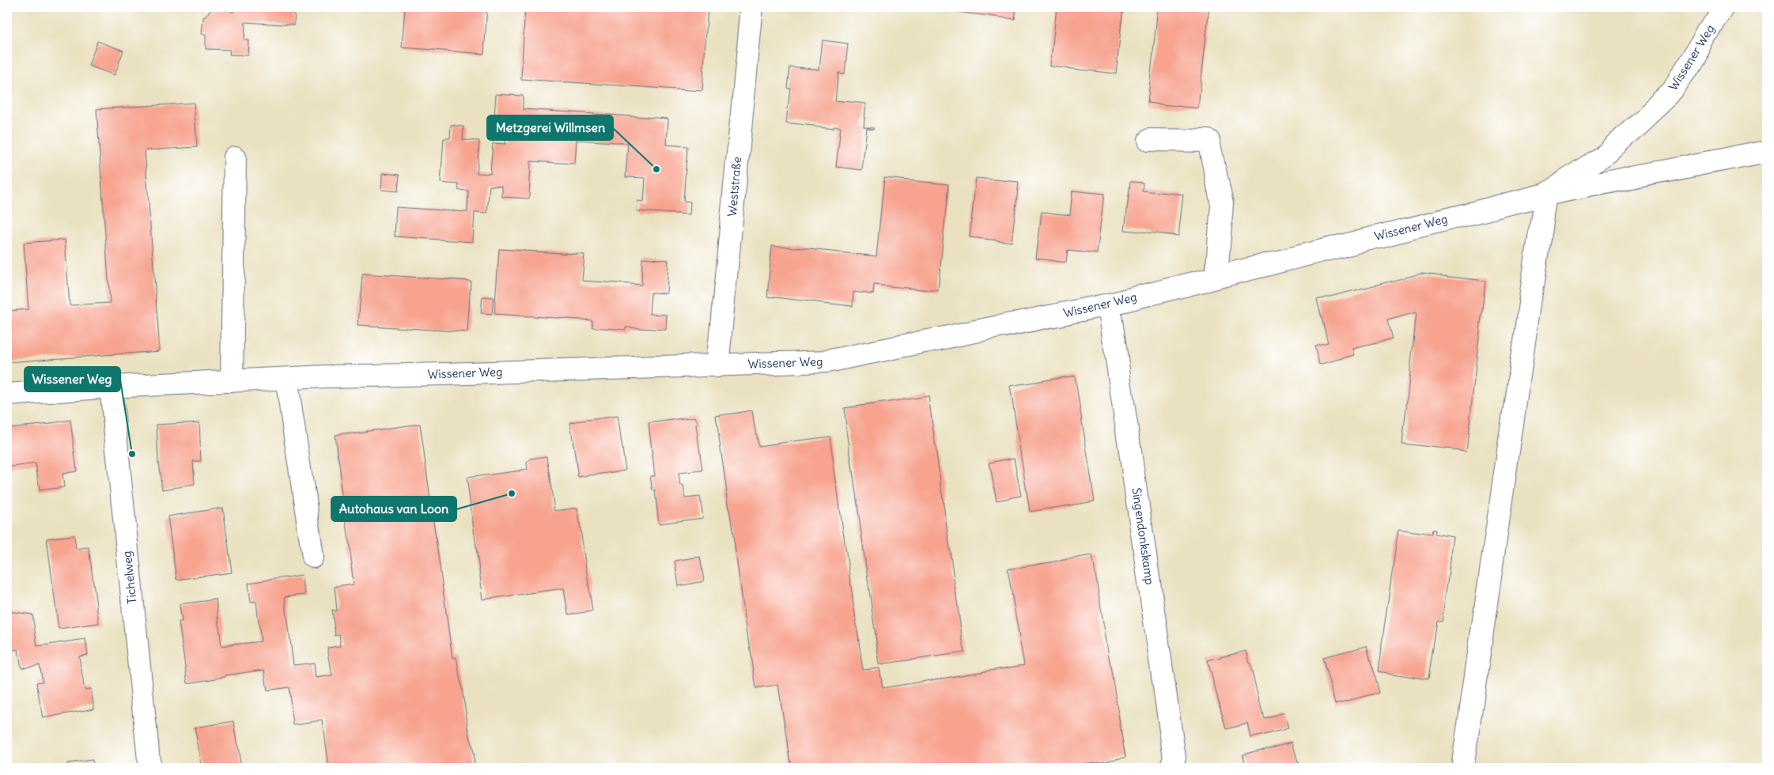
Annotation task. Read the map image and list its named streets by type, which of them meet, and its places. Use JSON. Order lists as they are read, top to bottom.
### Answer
{
  "streets": {
    "street": [
      "Wissener Weg",
      "Weststraße",
      "Singendonkskamp",
      "Tichelweg"
    ]
  },
  "crossings": [
    ["Wissener Weg", "Weststraße"],
    ["Wissener Weg", "Singendonkskamp"],
    ["Wissener Weg", "Tichelweg"]
  ],
  "places": ["Metzgerei Willmsen", "Wissener Weg", "Autohaus van Loon"]
}
